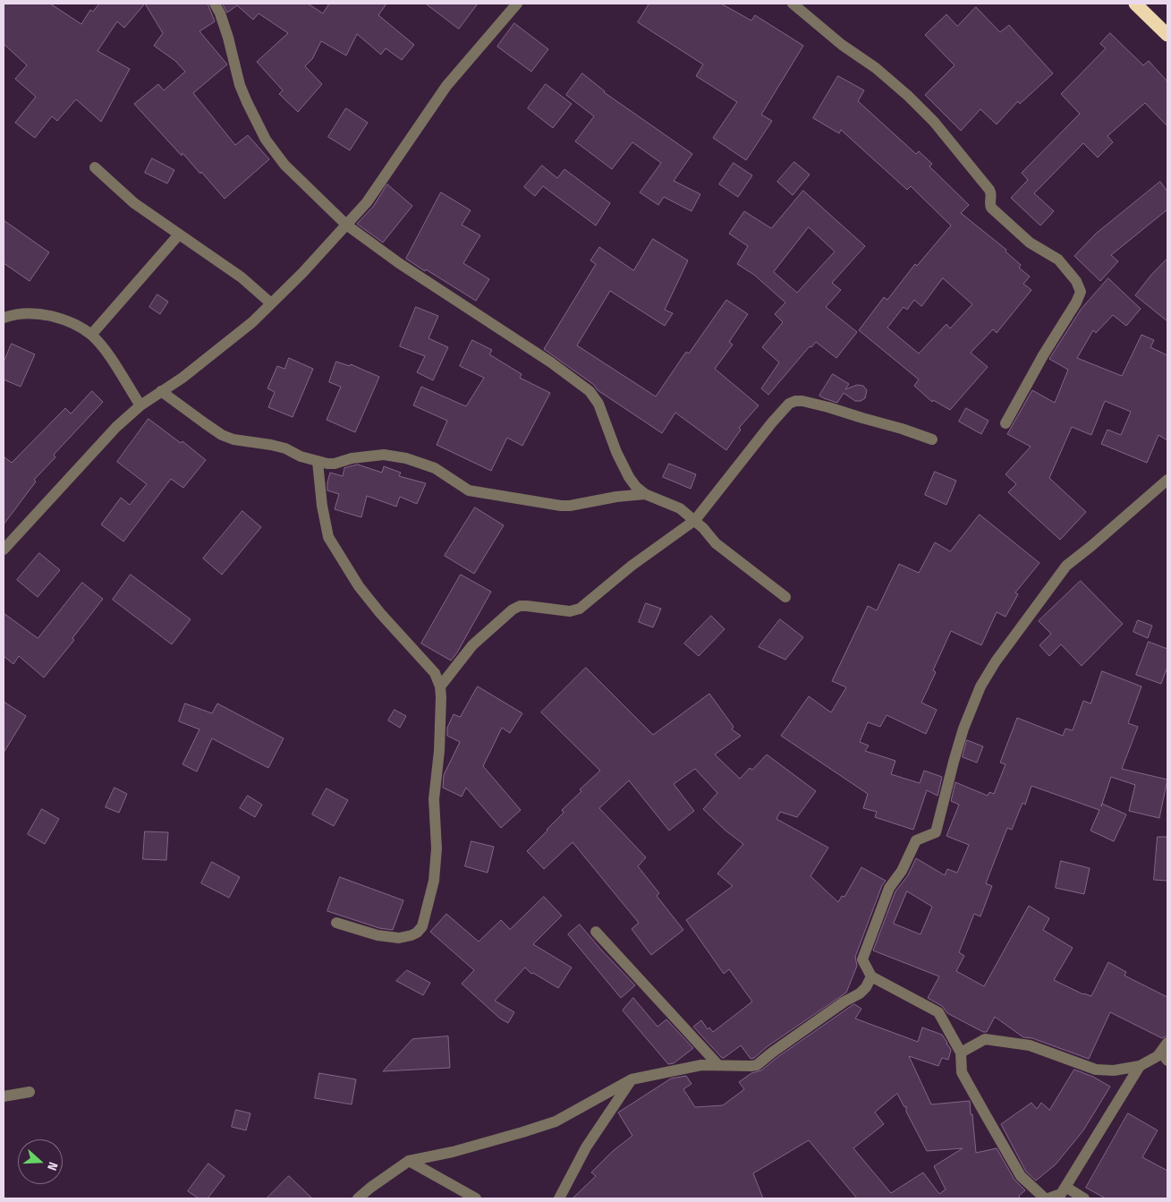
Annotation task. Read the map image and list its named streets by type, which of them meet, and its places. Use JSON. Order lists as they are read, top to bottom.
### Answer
{
  "north": "right"
}
